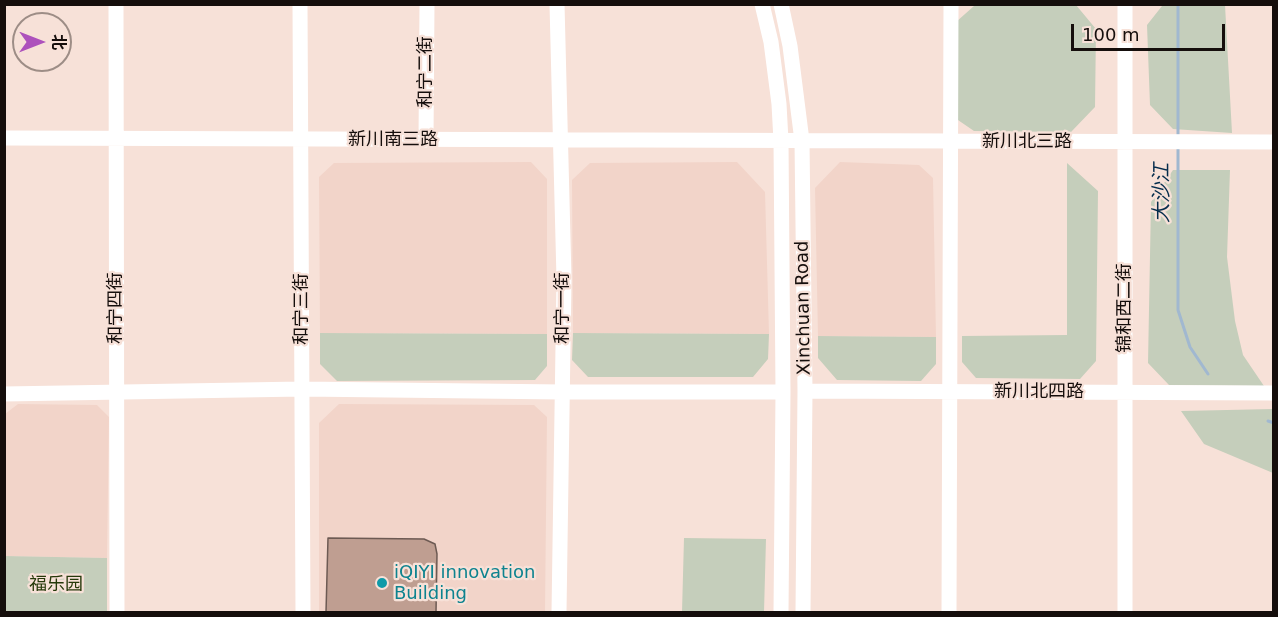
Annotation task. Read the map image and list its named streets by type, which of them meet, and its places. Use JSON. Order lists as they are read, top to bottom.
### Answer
{
  "streets": {
    "street": [
      "和宁二街",
      "新川南三路",
      "新川北三路",
      "和宁四街",
      "和宁一街",
      "Xinchuan Road",
      "锦和西二街",
      "和宁三街",
      "新川北四路"
    ]
  },
  "crossings": [
    ["和宁二街", "新川南三路"],
    ["新川南三路", "新川北三路"],
    ["新川南三路", "和宁四街"],
    ["新川南三路", "和宁一街"],
    ["新川南三路", "Xinchuan Road"],
    ["新川南三路", "和宁三街"],
    ["新川北三路", "Xinchuan Road"],
    ["新川北三路", "锦和西二街"],
    ["Xinchuan Road", "新川北四路"],
    ["锦和西二街", "新川北四路"]
  ],
  "water": ["大沙江"],
  "parks": ["福乐园"],
  "places": ["iQIYI innovation Building"],
  "scale_bar": "100 m",
  "north": "right"
}
